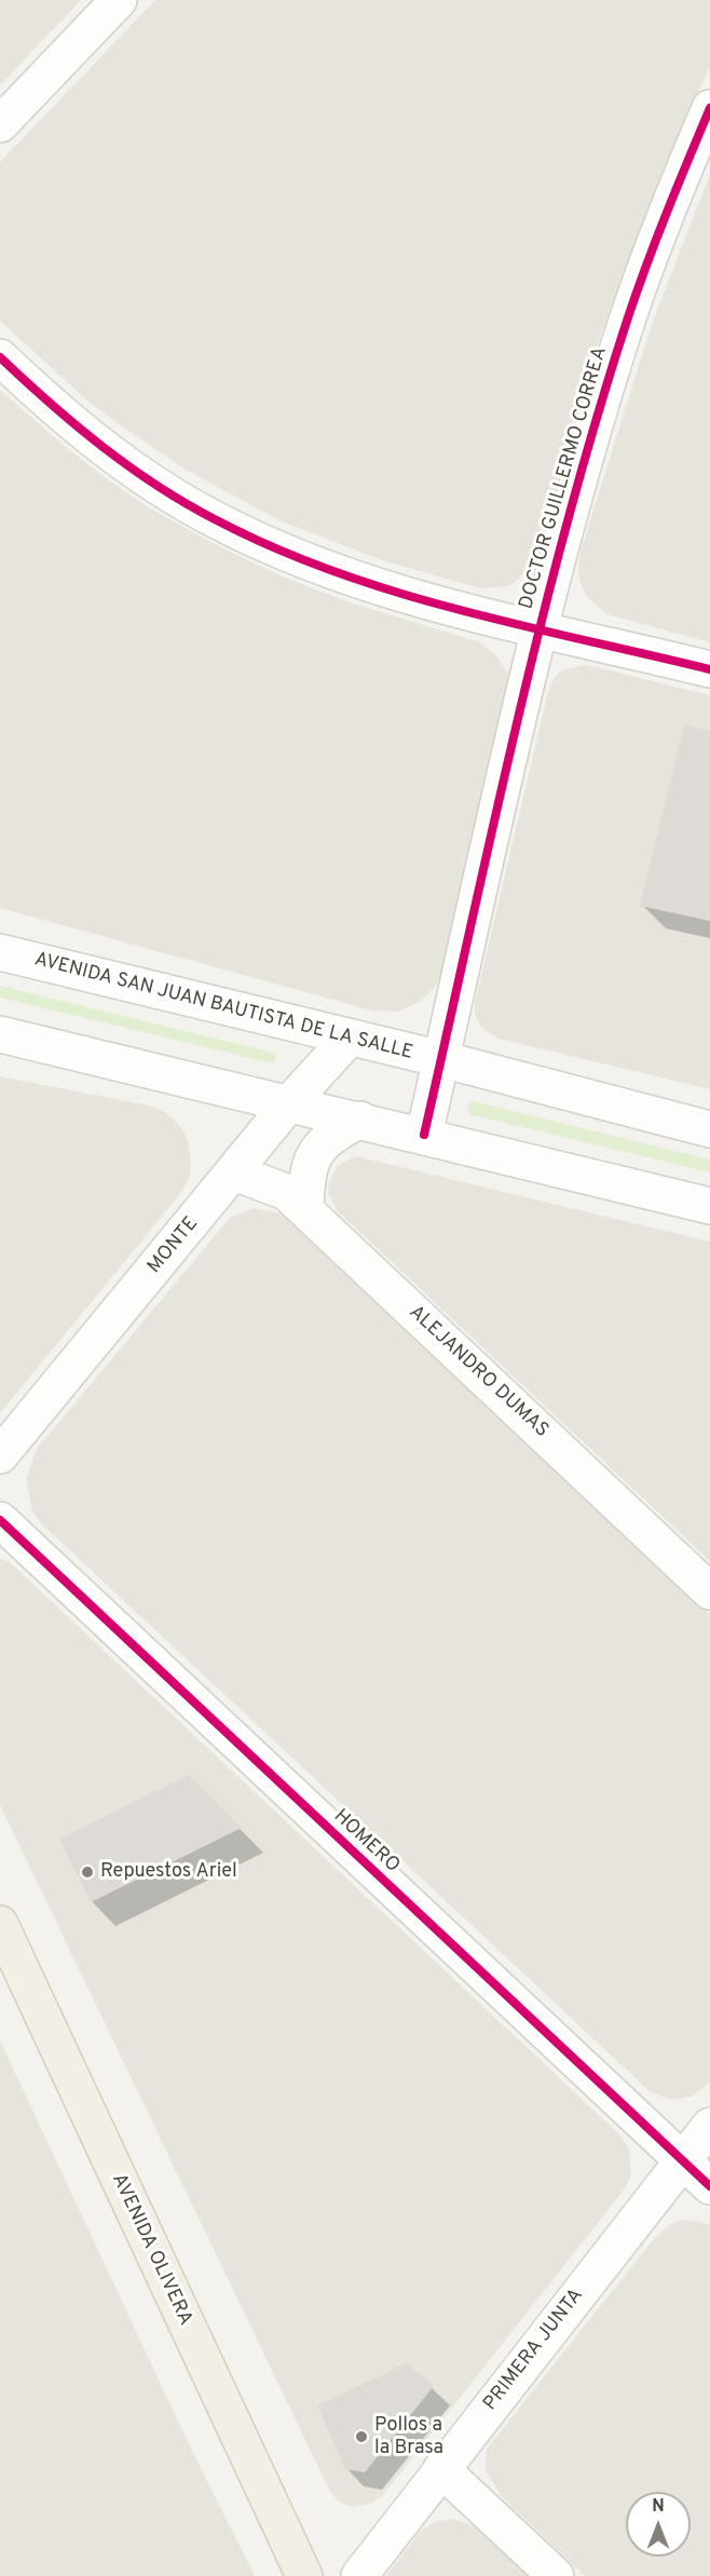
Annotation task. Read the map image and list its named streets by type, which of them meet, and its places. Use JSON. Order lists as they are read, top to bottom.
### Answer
{
  "streets": {
    "main road": ["AVENIDA OLIVERA"],
    "street": [
      "DOCTOR GUILLERMO CORREA",
      "AVENIDA SAN JUAN BAUTISTA DE LA SALLE",
      "MONTE",
      "ALEJANDRO DUMAS",
      "HOMERO",
      "PRIMERA JUNTA"
    ]
  },
  "crossings": [
    ["DOCTOR GUILLERMO CORREA", "AVENIDA SAN JUAN BAUTISTA DE LA SALLE"],
    ["AVENIDA SAN JUAN BAUTISTA DE LA SALLE", "MONTE"],
    ["MONTE", "ALEJANDRO DUMAS"],
    ["HOMERO", "PRIMERA JUNTA"]
  ],
  "places": ["Repuestos Ariel", "Pollos a la Brasa"],
  "north": "top"
}
